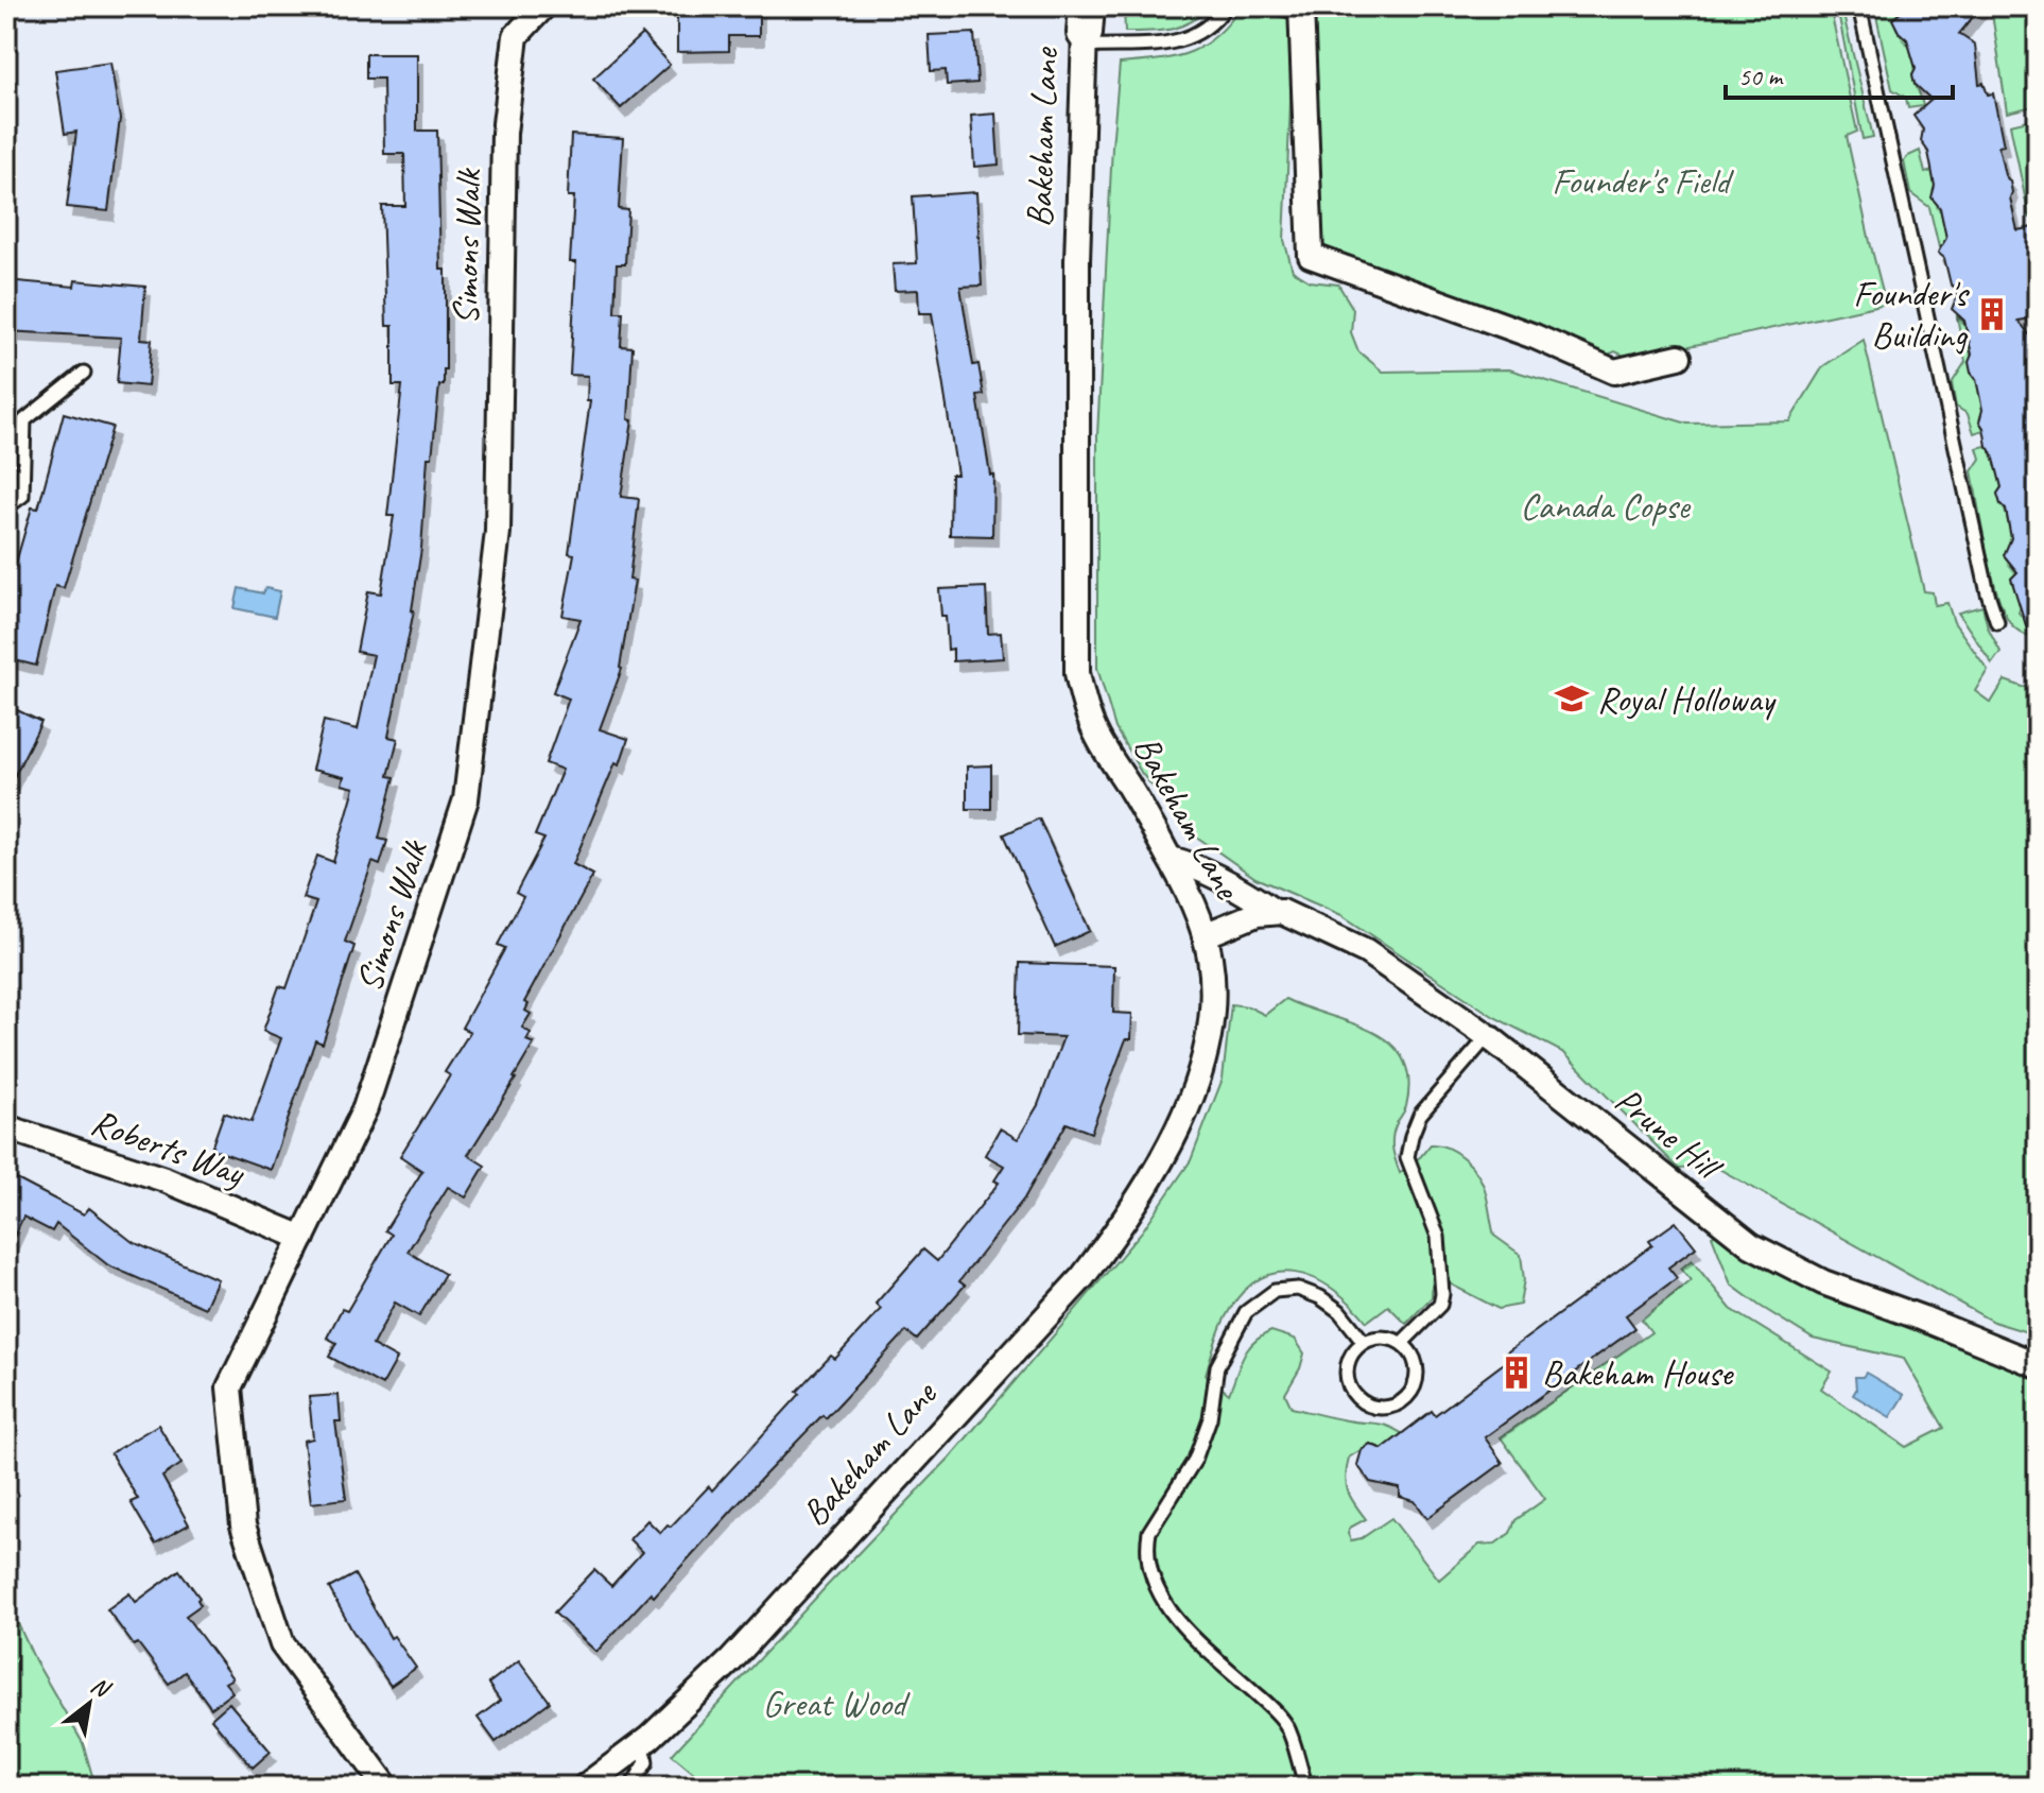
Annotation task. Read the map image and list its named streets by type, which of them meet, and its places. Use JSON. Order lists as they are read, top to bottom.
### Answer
{
  "streets": {
    "street": [
      "Bakeham Lane",
      "Simons Walk",
      "Prune Hill",
      "Roberts Way"
    ]
  },
  "crossings": [
    ["Bakeham Lane", "Prune Hill"],
    ["Simons Walk", "Roberts Way"]
  ],
  "parks": ["Founder's Field", "Canada Copse", "Great Wood"],
  "places": {
    "building": ["Founder's Building", "Bakeham House"],
    "school or university": ["Royal Holloway"]
  },
  "scale_bar": "50 m",
  "north": "top right"
}
